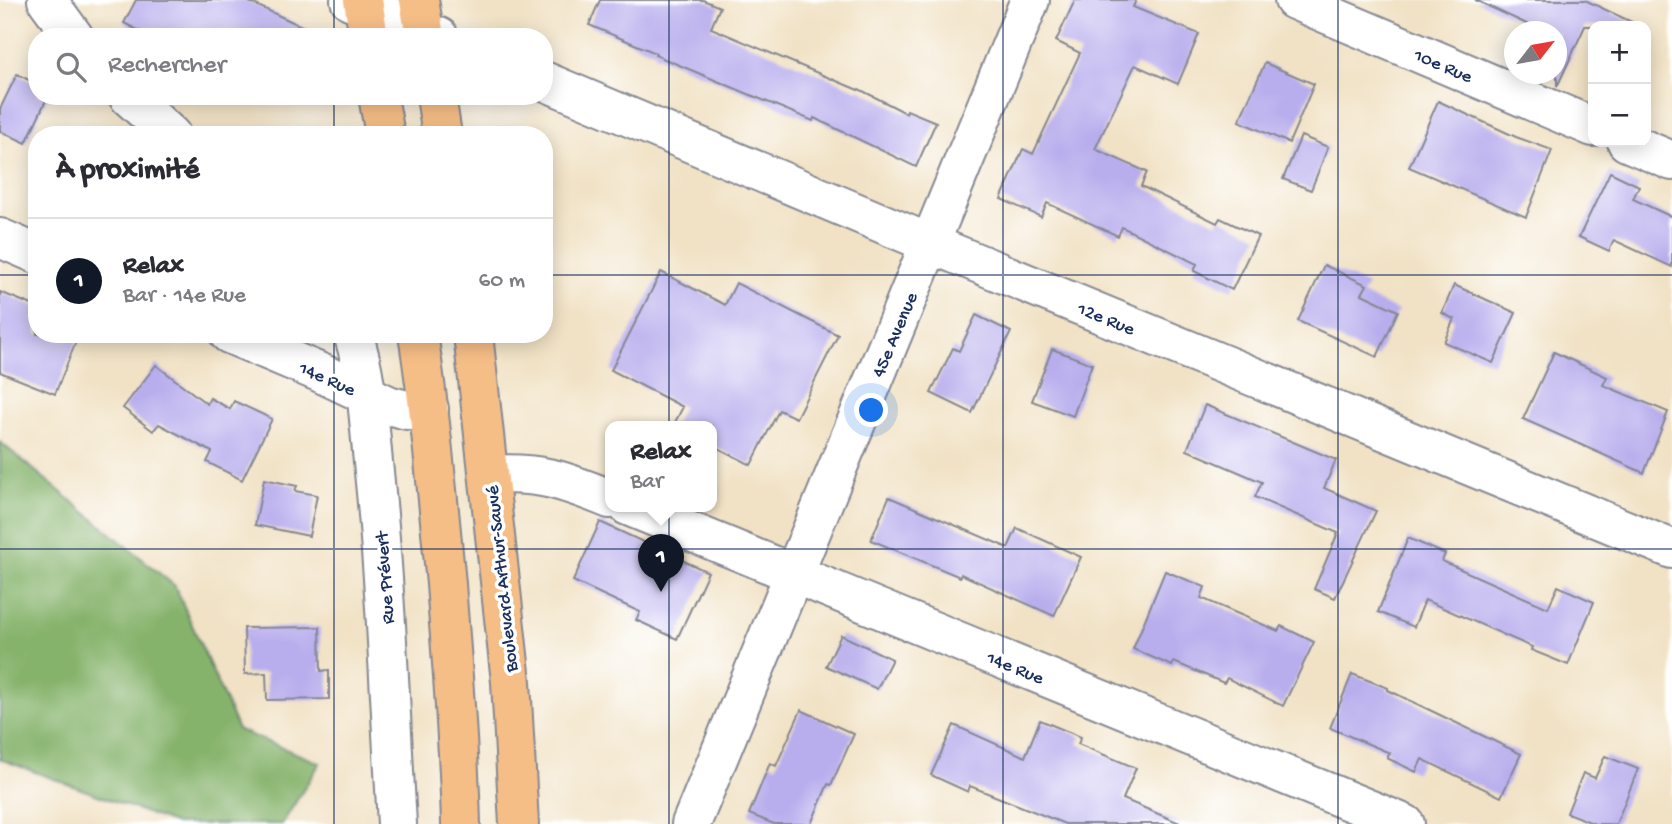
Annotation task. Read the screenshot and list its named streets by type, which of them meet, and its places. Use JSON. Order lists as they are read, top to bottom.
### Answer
{
  "streets": {
    "main road": ["Boulevard Arthur-Sauvé"],
    "street": [
      "10e Rue",
      "12e Rue",
      "45e Avenue",
      "14e Rue",
      "Rue Prévert"
    ]
  },
  "crossings": [
    ["12e Rue", "45e Avenue"],
    ["45e Avenue", "14e Rue"],
    ["14e Rue", "Rue Prévert"]
  ],
  "north": "top right",
  "page": {
    "map_buttons": ["+", "−"],
    "search": "Rechercher",
    "heading": "À proximité",
    "list": [
      {
        "mark": "1",
        "name": "Relax",
        "note": "Bar · 14e Rue",
        "value": "60 m"
      }
    ],
    "popup": ["Relax", "Bar"],
    "pins": "1"
  }
}
